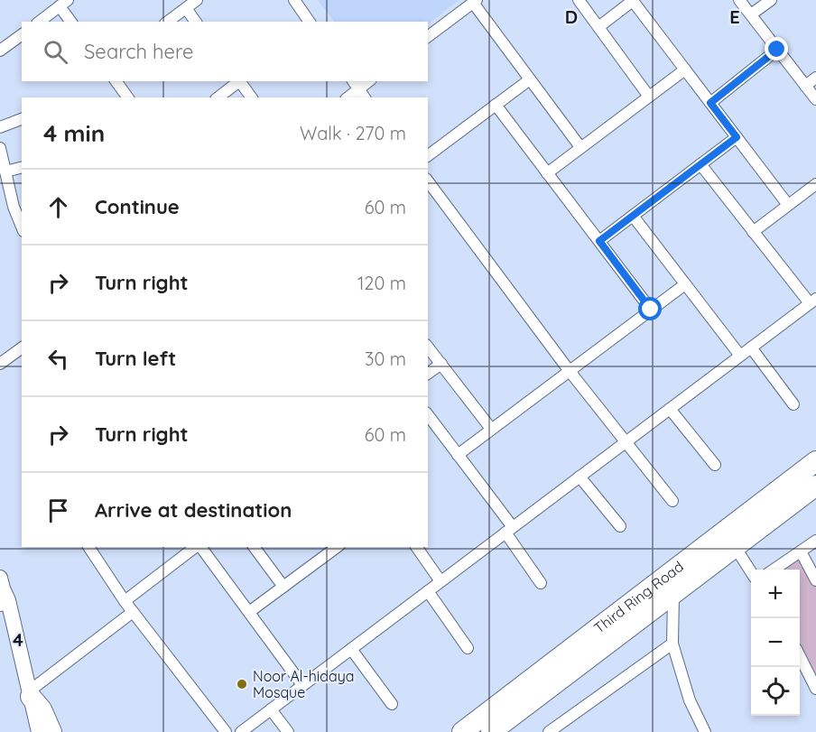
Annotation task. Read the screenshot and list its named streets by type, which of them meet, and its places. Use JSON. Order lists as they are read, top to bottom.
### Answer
{
  "streets": {
    "highway": ["Third Ring Road"]
  },
  "places": ["Noor Al-hidaya Mosque"],
  "page": {
    "search": "Search here",
    "heading": ["4 min", "Walk · 270 m"],
    "list": [
      ["Continue", "60 m"],
      ["Turn right", "120 m"],
      ["Turn left", "30 m"],
      ["Turn right", "60 m"],
      "Arrive at destination"
    ],
    "map_buttons": ["+", "−"]
  },
  "grid": {
    "columns": ["D", "E"],
    "rows": ["4"]
  }
}
